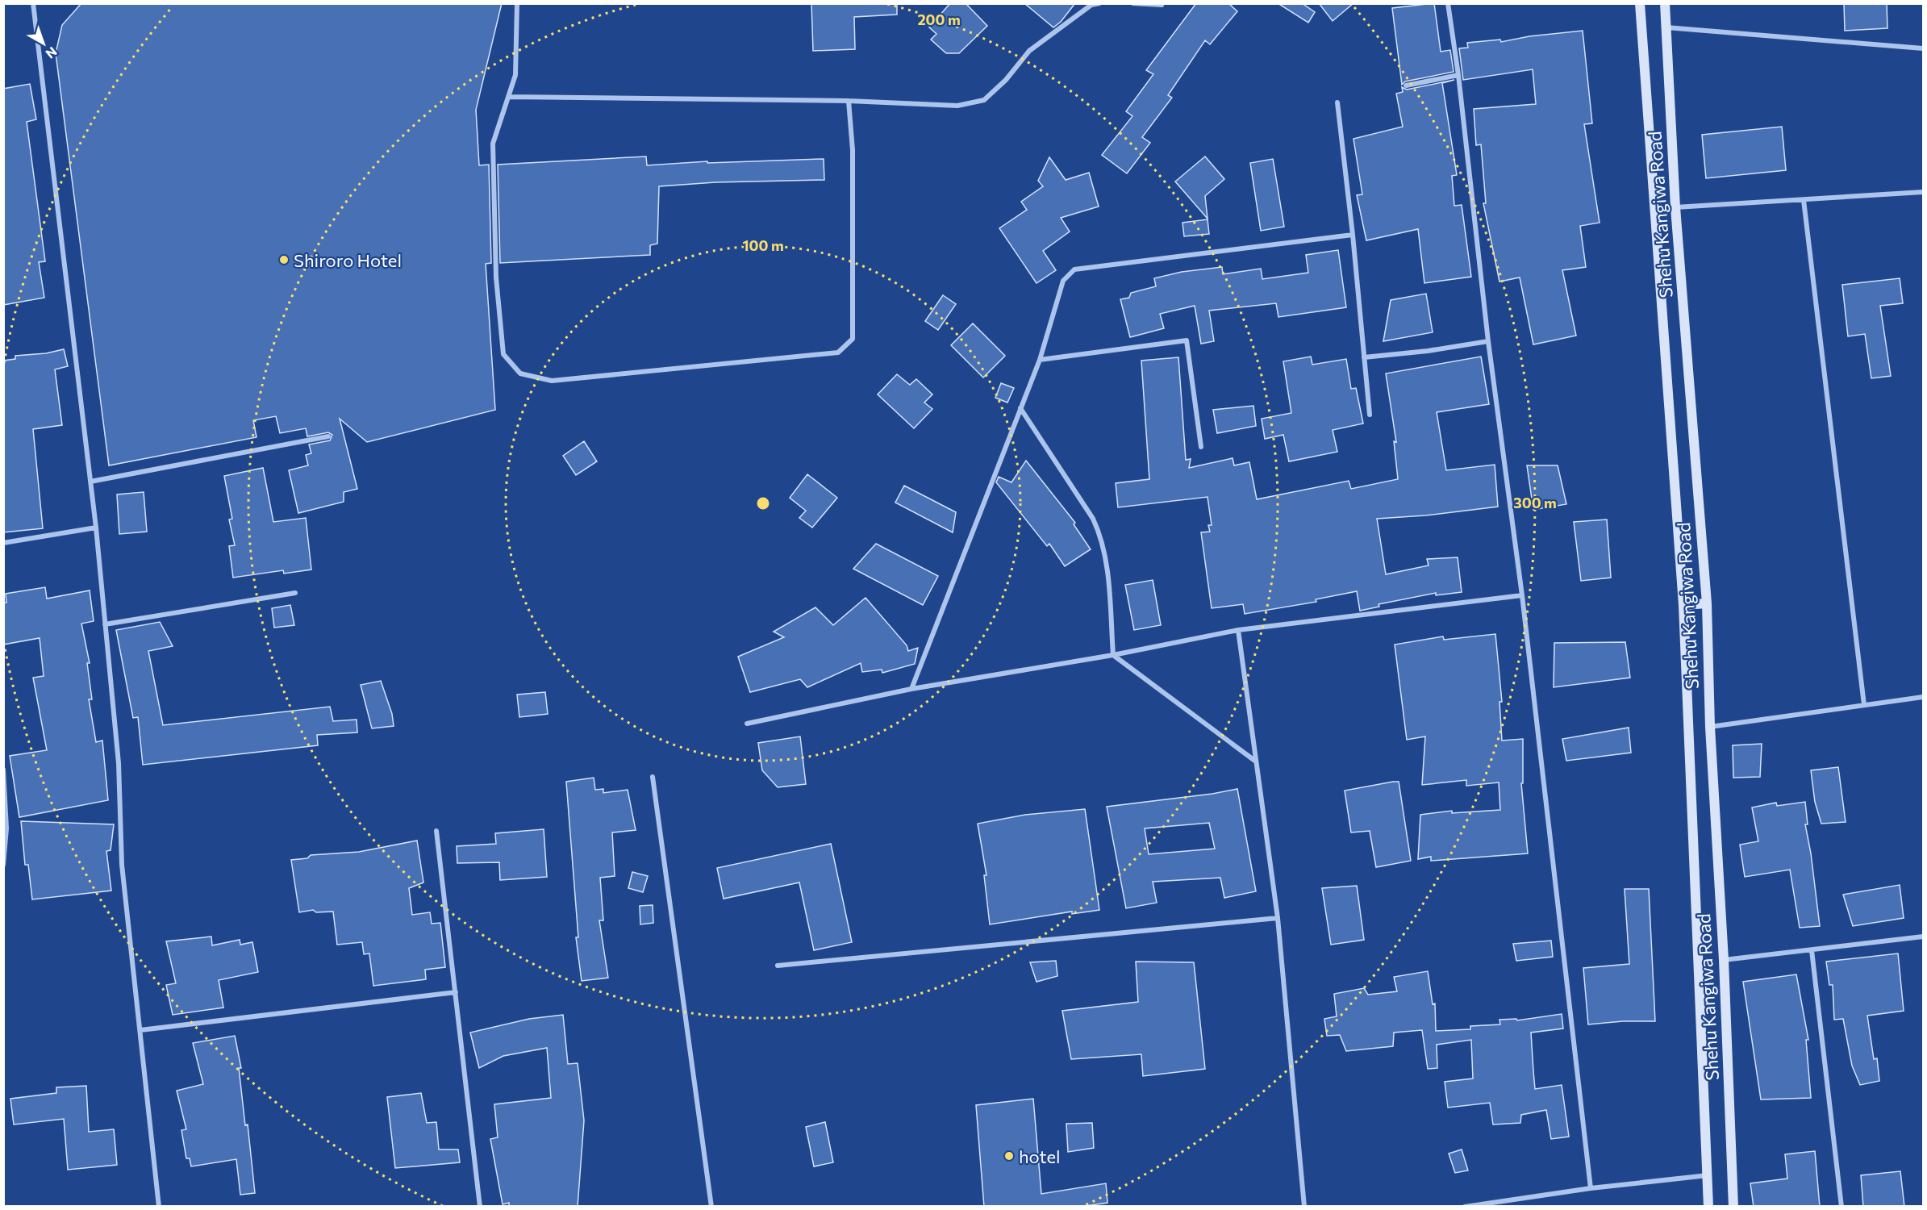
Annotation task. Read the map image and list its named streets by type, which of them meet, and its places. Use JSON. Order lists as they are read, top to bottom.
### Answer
{
  "streets": {
    "main road": ["Shehu Kangiwa Road"]
  },
  "places": ["Shiroro Hotel", "hotel"],
  "north": "bottom right",
  "rings": ["200 m", "100 m", "300 m"]
}
